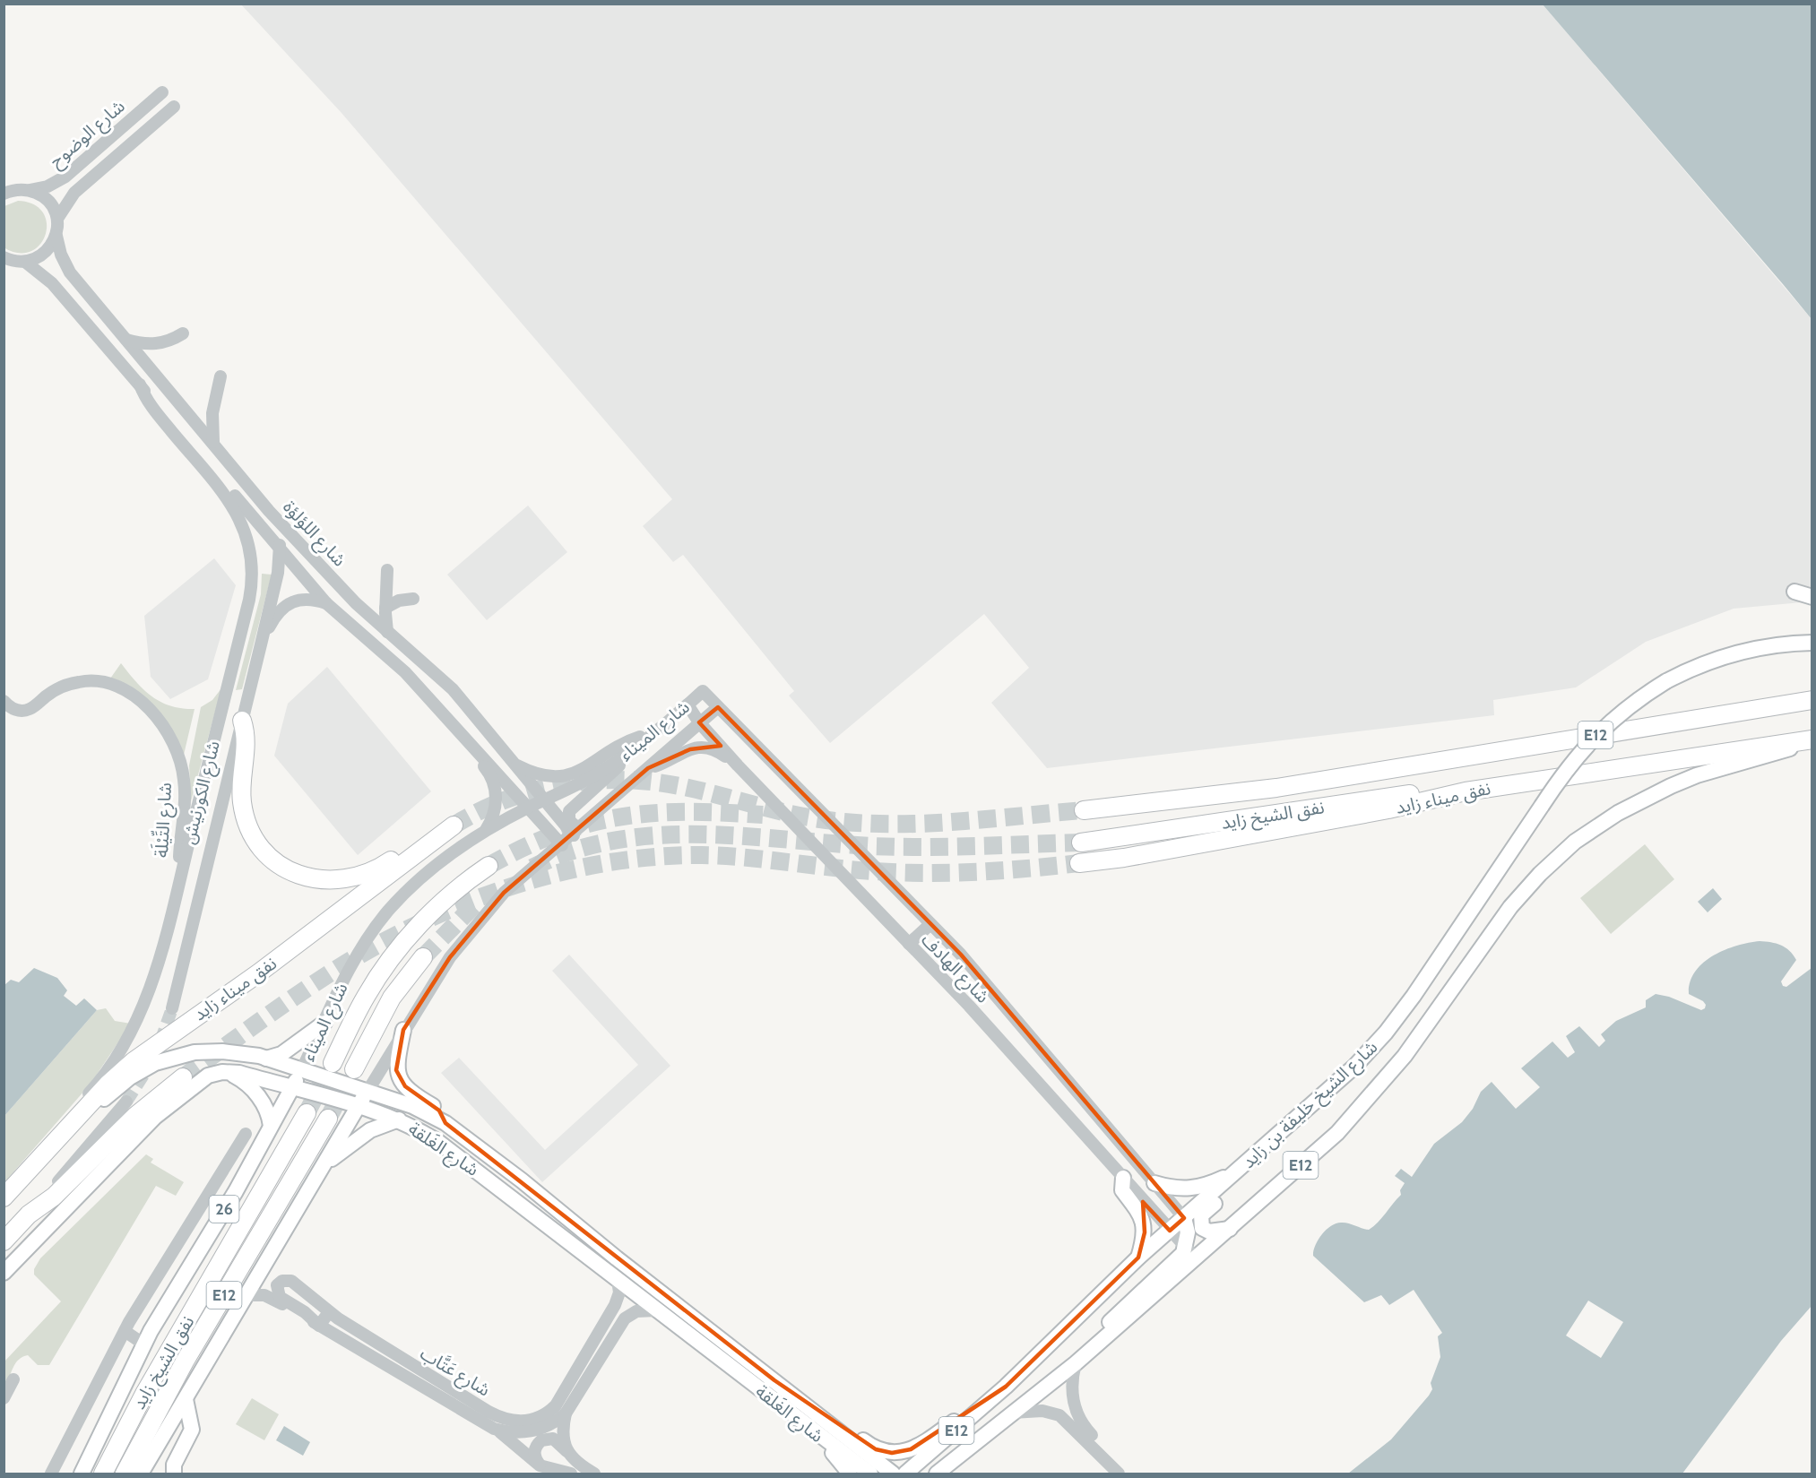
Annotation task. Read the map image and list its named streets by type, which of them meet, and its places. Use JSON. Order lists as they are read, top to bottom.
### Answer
{
  "streets": {
    "highway": ["E12", "نفق ميناء زايد", "نفق الشيخ زايد"],
    "main road": ["شارع الشيخ خليفة بن زايد", "شارع الغَلقة", "26"],
    "street": [
      "شارع الوضوح",
      "شارع اللؤلؤة",
      "شارع الميناء",
      "شارع الكورنيش",
      "شارع التِّيْلَة",
      "شارع الهادف",
      "شارع عَتَّاب"
    ]
  },
  "crossings": [
    ["شارع الوضوح", "شارع اللؤلؤة"],
    ["شارع اللؤلؤة", "شارع الميناء"],
    ["شارع اللؤلؤة", "شارع الكورنيش"],
    ["شارع الميناء", "شارع الهادف"],
    ["شارع الميناء", "شارع الغَلقة"],
    ["شارع الكورنيش", "نفق ميناء زايد"],
    ["شارع الكورنيش", "شارع التِّيْلَة"],
    ["نفق ميناء زايد", "نفق الشيخ زايد"],
    ["نفق ميناء زايد", "شارع الشيخ خليفة بن زايد"],
    ["نفق ميناء زايد", "شارع الغَلقة"],
    ["شارع الهادف", "شارع الشيخ خليفة بن زايد"],
    ["شارع الغَلقة", "26"],
    ["شارع الغَلقة", "شارع عَتَّاب"]
  ]
}
